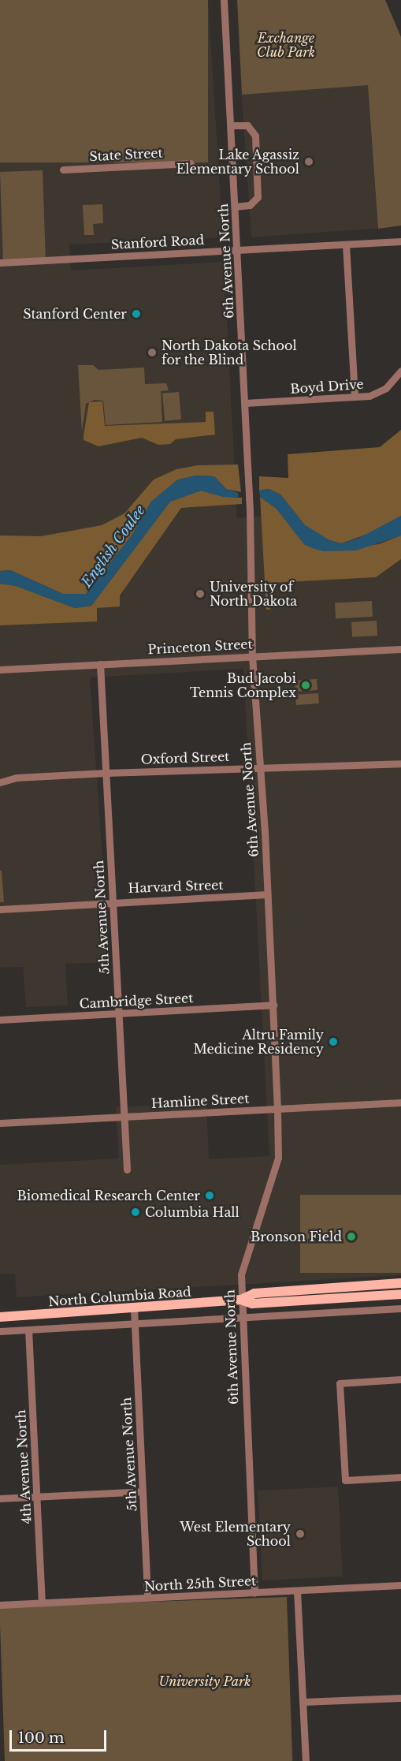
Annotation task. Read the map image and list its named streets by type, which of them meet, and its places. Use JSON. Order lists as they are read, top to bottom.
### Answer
{
  "streets": {
    "main road": ["North Columbia Road"],
    "street": [
      "State Street",
      "Stanford Road",
      "6th Avenue North",
      "Boyd Drive",
      "Princeton Street",
      "Oxford Street",
      "Harvard Street",
      "5th Avenue North",
      "Cambridge Street",
      "Hamline Street",
      "4th Avenue North",
      "North 25th Street"
    ]
  },
  "crossings": [
    ["Stanford Road", "6th Avenue North"],
    ["6th Avenue North", "Boyd Drive"],
    ["6th Avenue North", "Princeton Street"],
    ["6th Avenue North", "Oxford Street"],
    ["6th Avenue North", "Harvard Street"],
    ["6th Avenue North", "Cambridge Street"],
    ["6th Avenue North", "Hamline Street"],
    ["6th Avenue North", "North Columbia Road"],
    ["6th Avenue North", "North 25th Street"],
    ["Princeton Street", "5th Avenue North"],
    ["Oxford Street", "5th Avenue North"],
    ["Harvard Street", "5th Avenue North"],
    ["5th Avenue North", "Cambridge Street"],
    ["5th Avenue North", "Hamline Street"],
    ["5th Avenue North", "North Columbia Road"],
    ["5th Avenue North", "North 25th Street"],
    ["4th Avenue North", "North 25th Street"]
  ],
  "water": ["English Coulee"],
  "parks": ["Exchange Club Park", "University Park"],
  "places": [
    "Lake Agassiz Elementary School",
    "Stanford Center",
    "North Dakota School for the Blind",
    "University of North Dakota",
    "Bud Jacobi Tennis Complex",
    "Altru Family Medicine Residency",
    "Biomedical Research Center",
    "Columbia Hall",
    "Bronson Field",
    "West Elementary School"
  ],
  "scale_bar": "100 m"
}
